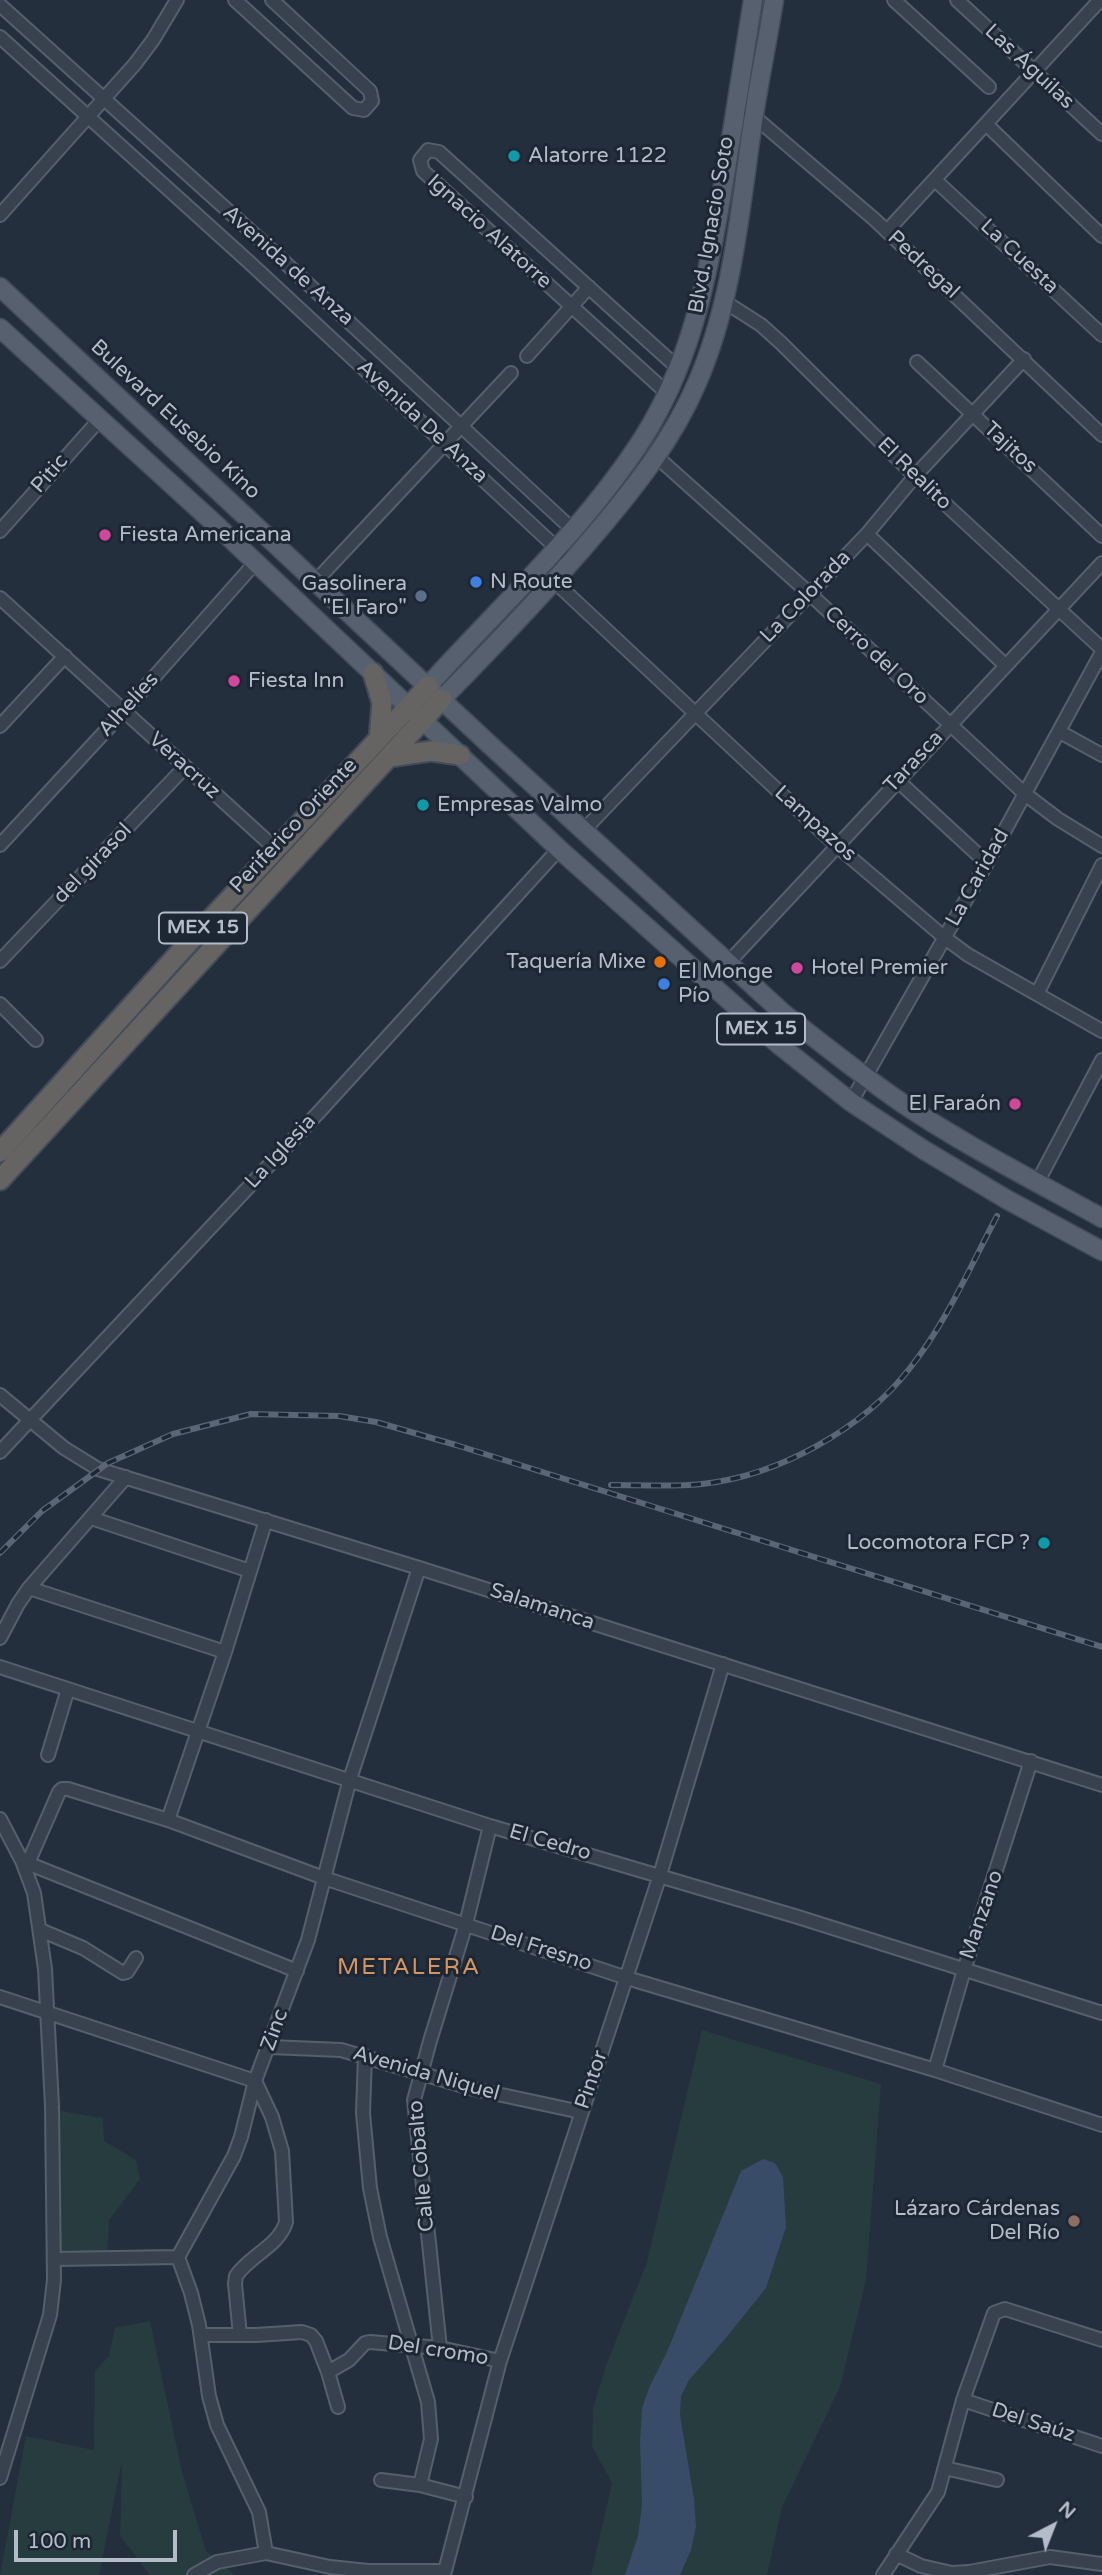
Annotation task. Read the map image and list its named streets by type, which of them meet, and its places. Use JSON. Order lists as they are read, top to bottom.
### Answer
{
  "streets": {
    "highway": ["Periferico Oriente", "MEX 15"],
    "main road": ["Blvd. Ignacio Soto", "Bulevard Eusebio Kino"],
    "street": [
      "Las Águilas",
      "Ignacio Alatorre",
      "La Cuesta",
      "Pedregal",
      "Avenida de Anza",
      "Avenida De Anza",
      "Tajitos",
      "Pitic",
      "El Realito",
      "La Colorada",
      "Cerro del Oro",
      "Alhelíes",
      "Tarasca",
      "Veracruz",
      "Lampazos",
      "del girasol",
      "La Caridad",
      "La Iglesia",
      "Salamanca",
      "El Cedro",
      "Manzano",
      "Del Fresno",
      "Zinc",
      "Avenida Niquel",
      "Pintor",
      "Calle Cobalto",
      "Del cromo",
      "Del Saúz"
    ]
  },
  "crossings": [
    ["Blvd. Ignacio Soto", "Ignacio Alatorre"],
    ["Blvd. Ignacio Soto", "Pedregal"],
    ["Blvd. Ignacio Soto", "Avenida de Anza"],
    ["Blvd. Ignacio Soto", "Bulevard Eusebio Kino"],
    ["Blvd. Ignacio Soto", "Avenida De Anza"],
    ["Blvd. Ignacio Soto", "El Realito"],
    ["Blvd. Ignacio Soto", "Cerro del Oro"],
    ["Blvd. Ignacio Soto", "Lampazos"],
    ["Blvd. Ignacio Soto", "MEX 15"],
    ["Pedregal", "La Colorada"],
    ["Bulevard Eusebio Kino", "MEX 15"],
    ["Tajitos", "La Colorada"],
    ["Pitic", "MEX 15"],
    ["El Realito", "La Colorada"],
    ["El Realito", "Tarasca"],
    ["El Realito", "La Caridad"],
    ["La Colorada", "Cerro del Oro"],
    ["La Colorada", "Lampazos"],
    ["La Colorada", "MEX 15"],
    ["Cerro del Oro", "Tarasca"],
    ["Cerro del Oro", "La Caridad"],
    ["Alhelíes", "Veracruz"],
    ["Alhelíes", "MEX 15"],
    ["Tarasca", "Lampazos"],
    ["Tarasca", "MEX 15"],
    ["Veracruz", "Periferico Oriente"],
    ["Veracruz", "del girasol"],
    ["Lampazos", "La Caridad"],
    ["Periferico Oriente", "MEX 15"],
    ["La Caridad", "MEX 15"],
    ["MEX 15", "La Iglesia"],
    ["La Iglesia", "Salamanca"],
    ["Salamanca", "Manzano"],
    ["Salamanca", "Zinc"],
    ["Salamanca", "Pintor"],
    ["El Cedro", "Manzano"],
    ["El Cedro", "Zinc"],
    ["El Cedro", "Pintor"],
    ["El Cedro", "Calle Cobalto"],
    ["Manzano", "Del Fresno"],
    ["Del Fresno", "Zinc"],
    ["Del Fresno", "Pintor"],
    ["Del Fresno", "Calle Cobalto"],
    ["Zinc", "Avenida Niquel"],
    ["Avenida Niquel", "Pintor"],
    ["Avenida Niquel", "Calle Cobalto"],
    ["Pintor", "Del cromo"],
    ["Calle Cobalto", "Del cromo"]
  ],
  "districts": ["METALERA"],
  "places": [
    "Alatorre 1122",
    "Fiesta Americana",
    "N Route",
    "Gasolinera \"El Faro\"",
    "Fiesta Inn",
    "Empresas Valmo",
    "Taquería Mixe",
    "Hotel Premier",
    "El Monge Pío",
    "El Faraón",
    "Locomotora FCP ?",
    "Lázaro Cárdenas Del Río"
  ],
  "scale_bar": "100 m",
  "north": "top right"
}
